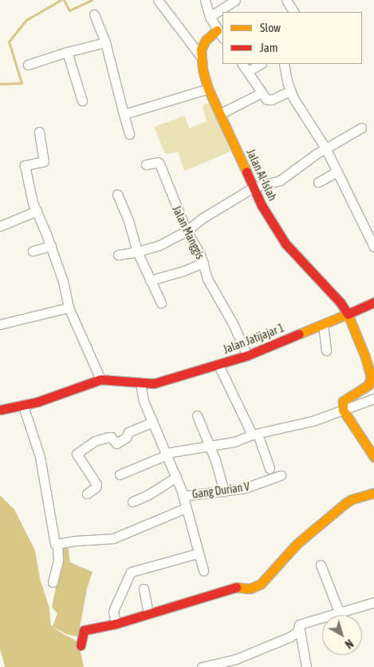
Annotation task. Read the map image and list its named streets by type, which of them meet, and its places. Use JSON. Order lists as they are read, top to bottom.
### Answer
{
  "streets": {
    "street": [
      "Jalan Al-Islah",
      "Jalan Manggis",
      "Jalan Jatijajar 1",
      "Gang Durian V"
    ]
  },
  "crossings": [
    ["Jalan Al-Islah", "Jalan Jatijajar 1"],
    ["Jalan Manggis", "Jalan Jatijajar 1"]
  ],
  "legend": ["Slow", "Jam"],
  "north": "bottom right"
}
